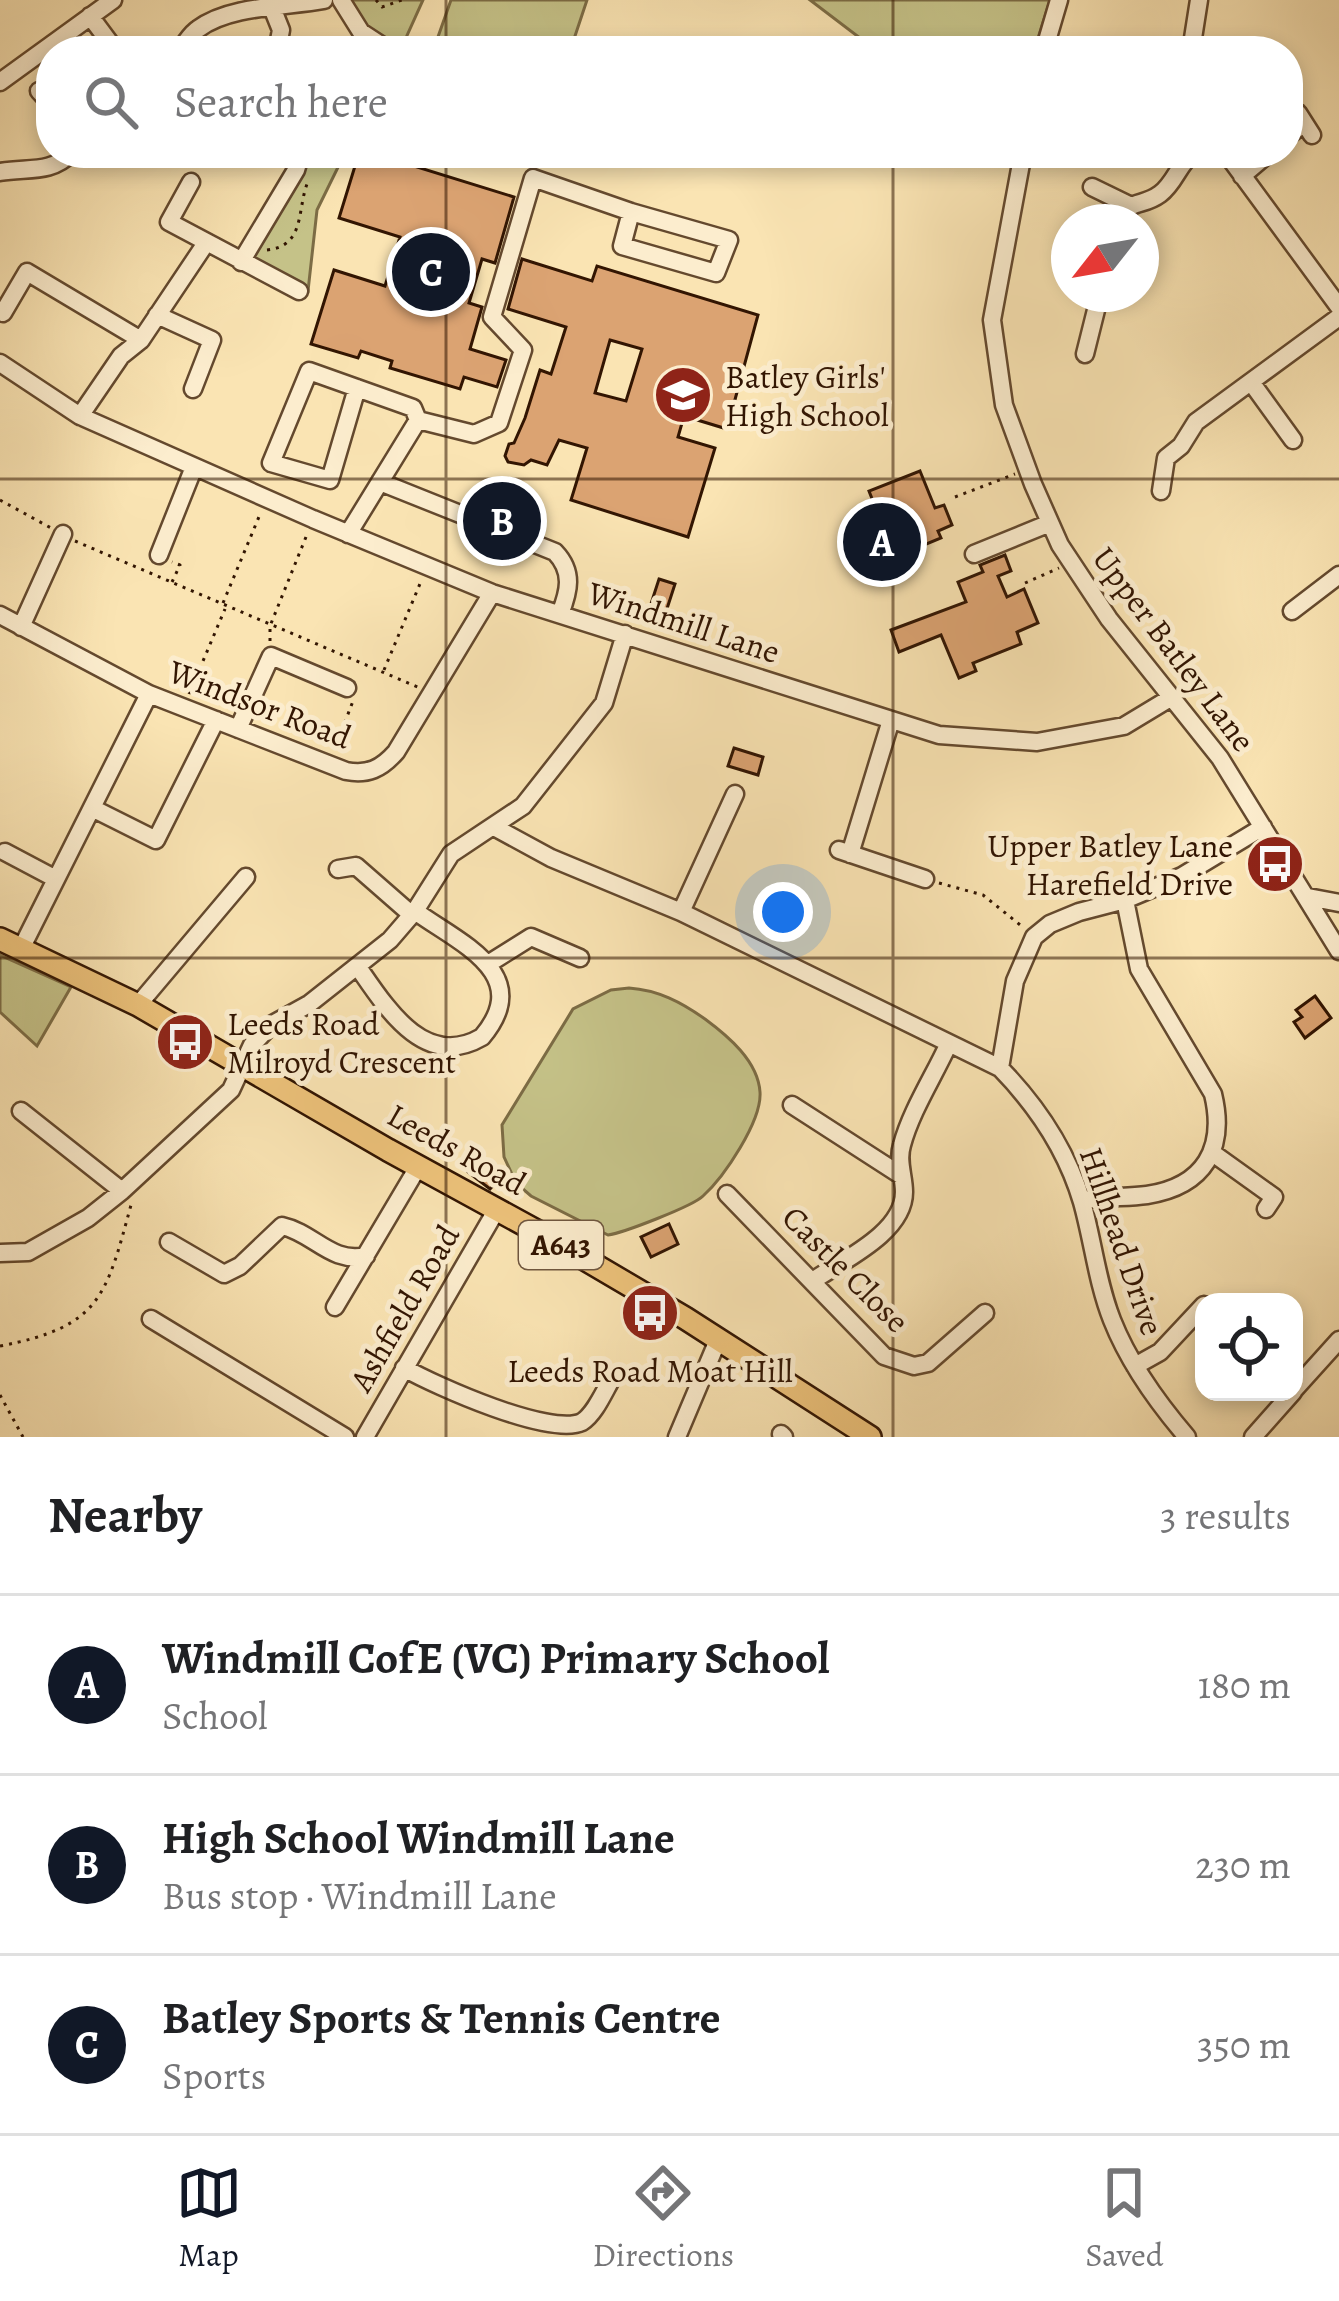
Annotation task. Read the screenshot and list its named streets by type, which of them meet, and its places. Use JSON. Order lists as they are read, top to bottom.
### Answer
{
  "streets": {
    "main road": ["Leeds Road", "A643"],
    "street": [
      "Windmill Lane",
      "Upper Batley Lane",
      "Windsor Road",
      "Hillhead Drive",
      "Castle Close",
      "Ashfield Road"
    ]
  },
  "crossings": [
    ["Windmill Lane", "Upper Batley Lane"],
    ["Windmill Lane", "Windsor Road"],
    ["Leeds Road", "Ashfield Road"]
  ],
  "places": {
    "school or university": ["Batley Girls' High School"],
    "bus stop": ["Upper Batley Lane Harefield Drive", "Leeds Road Milroyd Crescent", "Leeds Road Moat Hill"]
  },
  "north": "bottom left",
  "page": {
    "search": "Search here",
    "pins": ["C", "B", "A"],
    "heading": ["Nearby", "3 results"],
    "list": [
      {
        "mark": "A",
        "name": "Windmill CofE (VC) Primary School",
        "note": "School",
        "value": "180 m"
      },
      {
        "mark": "B",
        "name": "High School Windmill Lane",
        "note": "Bus stop · Windmill Lane",
        "value": "230 m"
      },
      {
        "mark": "C",
        "name": "Batley Sports & Tennis Centre",
        "note": "Sports",
        "value": "350 m"
      }
    ],
    "nav": ["Map", "Directions", "Saved"]
  }
}
